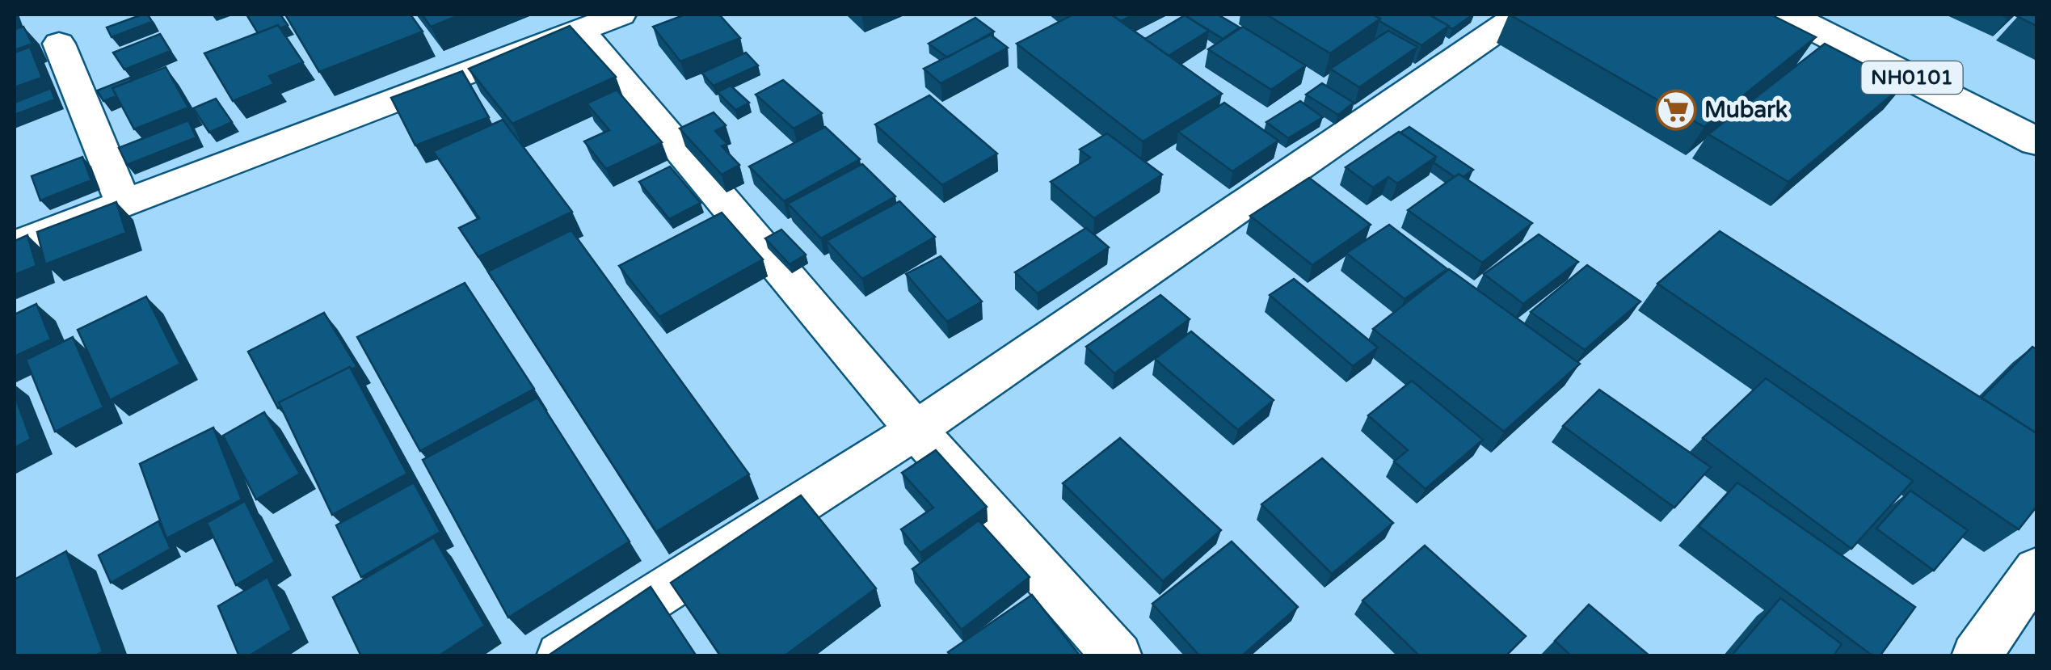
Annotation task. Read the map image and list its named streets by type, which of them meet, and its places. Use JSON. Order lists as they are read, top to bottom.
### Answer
{
  "streets": {
    "highway": ["NH0101"]
  },
  "places": {
    "supermarket": ["Mubark"]
  }
}
